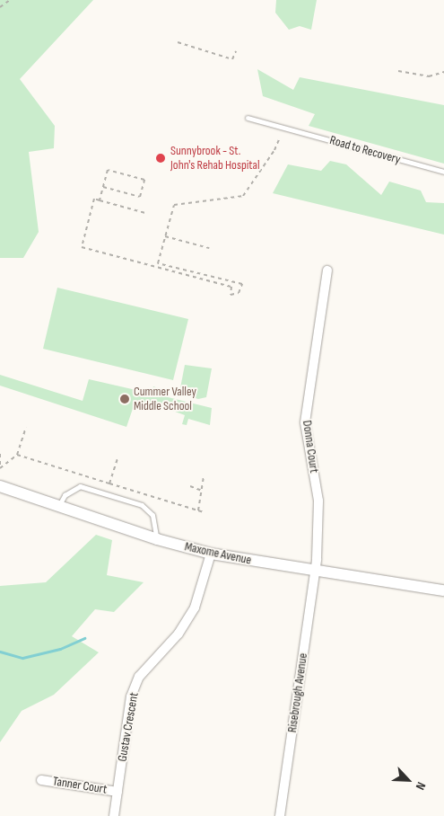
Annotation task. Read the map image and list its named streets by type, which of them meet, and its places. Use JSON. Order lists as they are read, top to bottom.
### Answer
{
  "streets": {
    "street": [
      "Donna Court",
      "Maxome Avenue",
      "Risebrough Avenue",
      "Gustav Crescent",
      "Tanner Court"
    ],
    "lane": ["Road to Recovery"]
  },
  "crossings": [
    ["Donna Court", "Maxome Avenue"],
    ["Donna Court", "Risebrough Avenue"],
    ["Maxome Avenue", "Risebrough Avenue"],
    ["Maxome Avenue", "Gustav Crescent"],
    ["Gustav Crescent", "Tanner Court"]
  ],
  "places": ["Sunnybrook - St. John's Rehab Hospital", "Cummer Valley Middle School"],
  "north": "bottom right"
}
